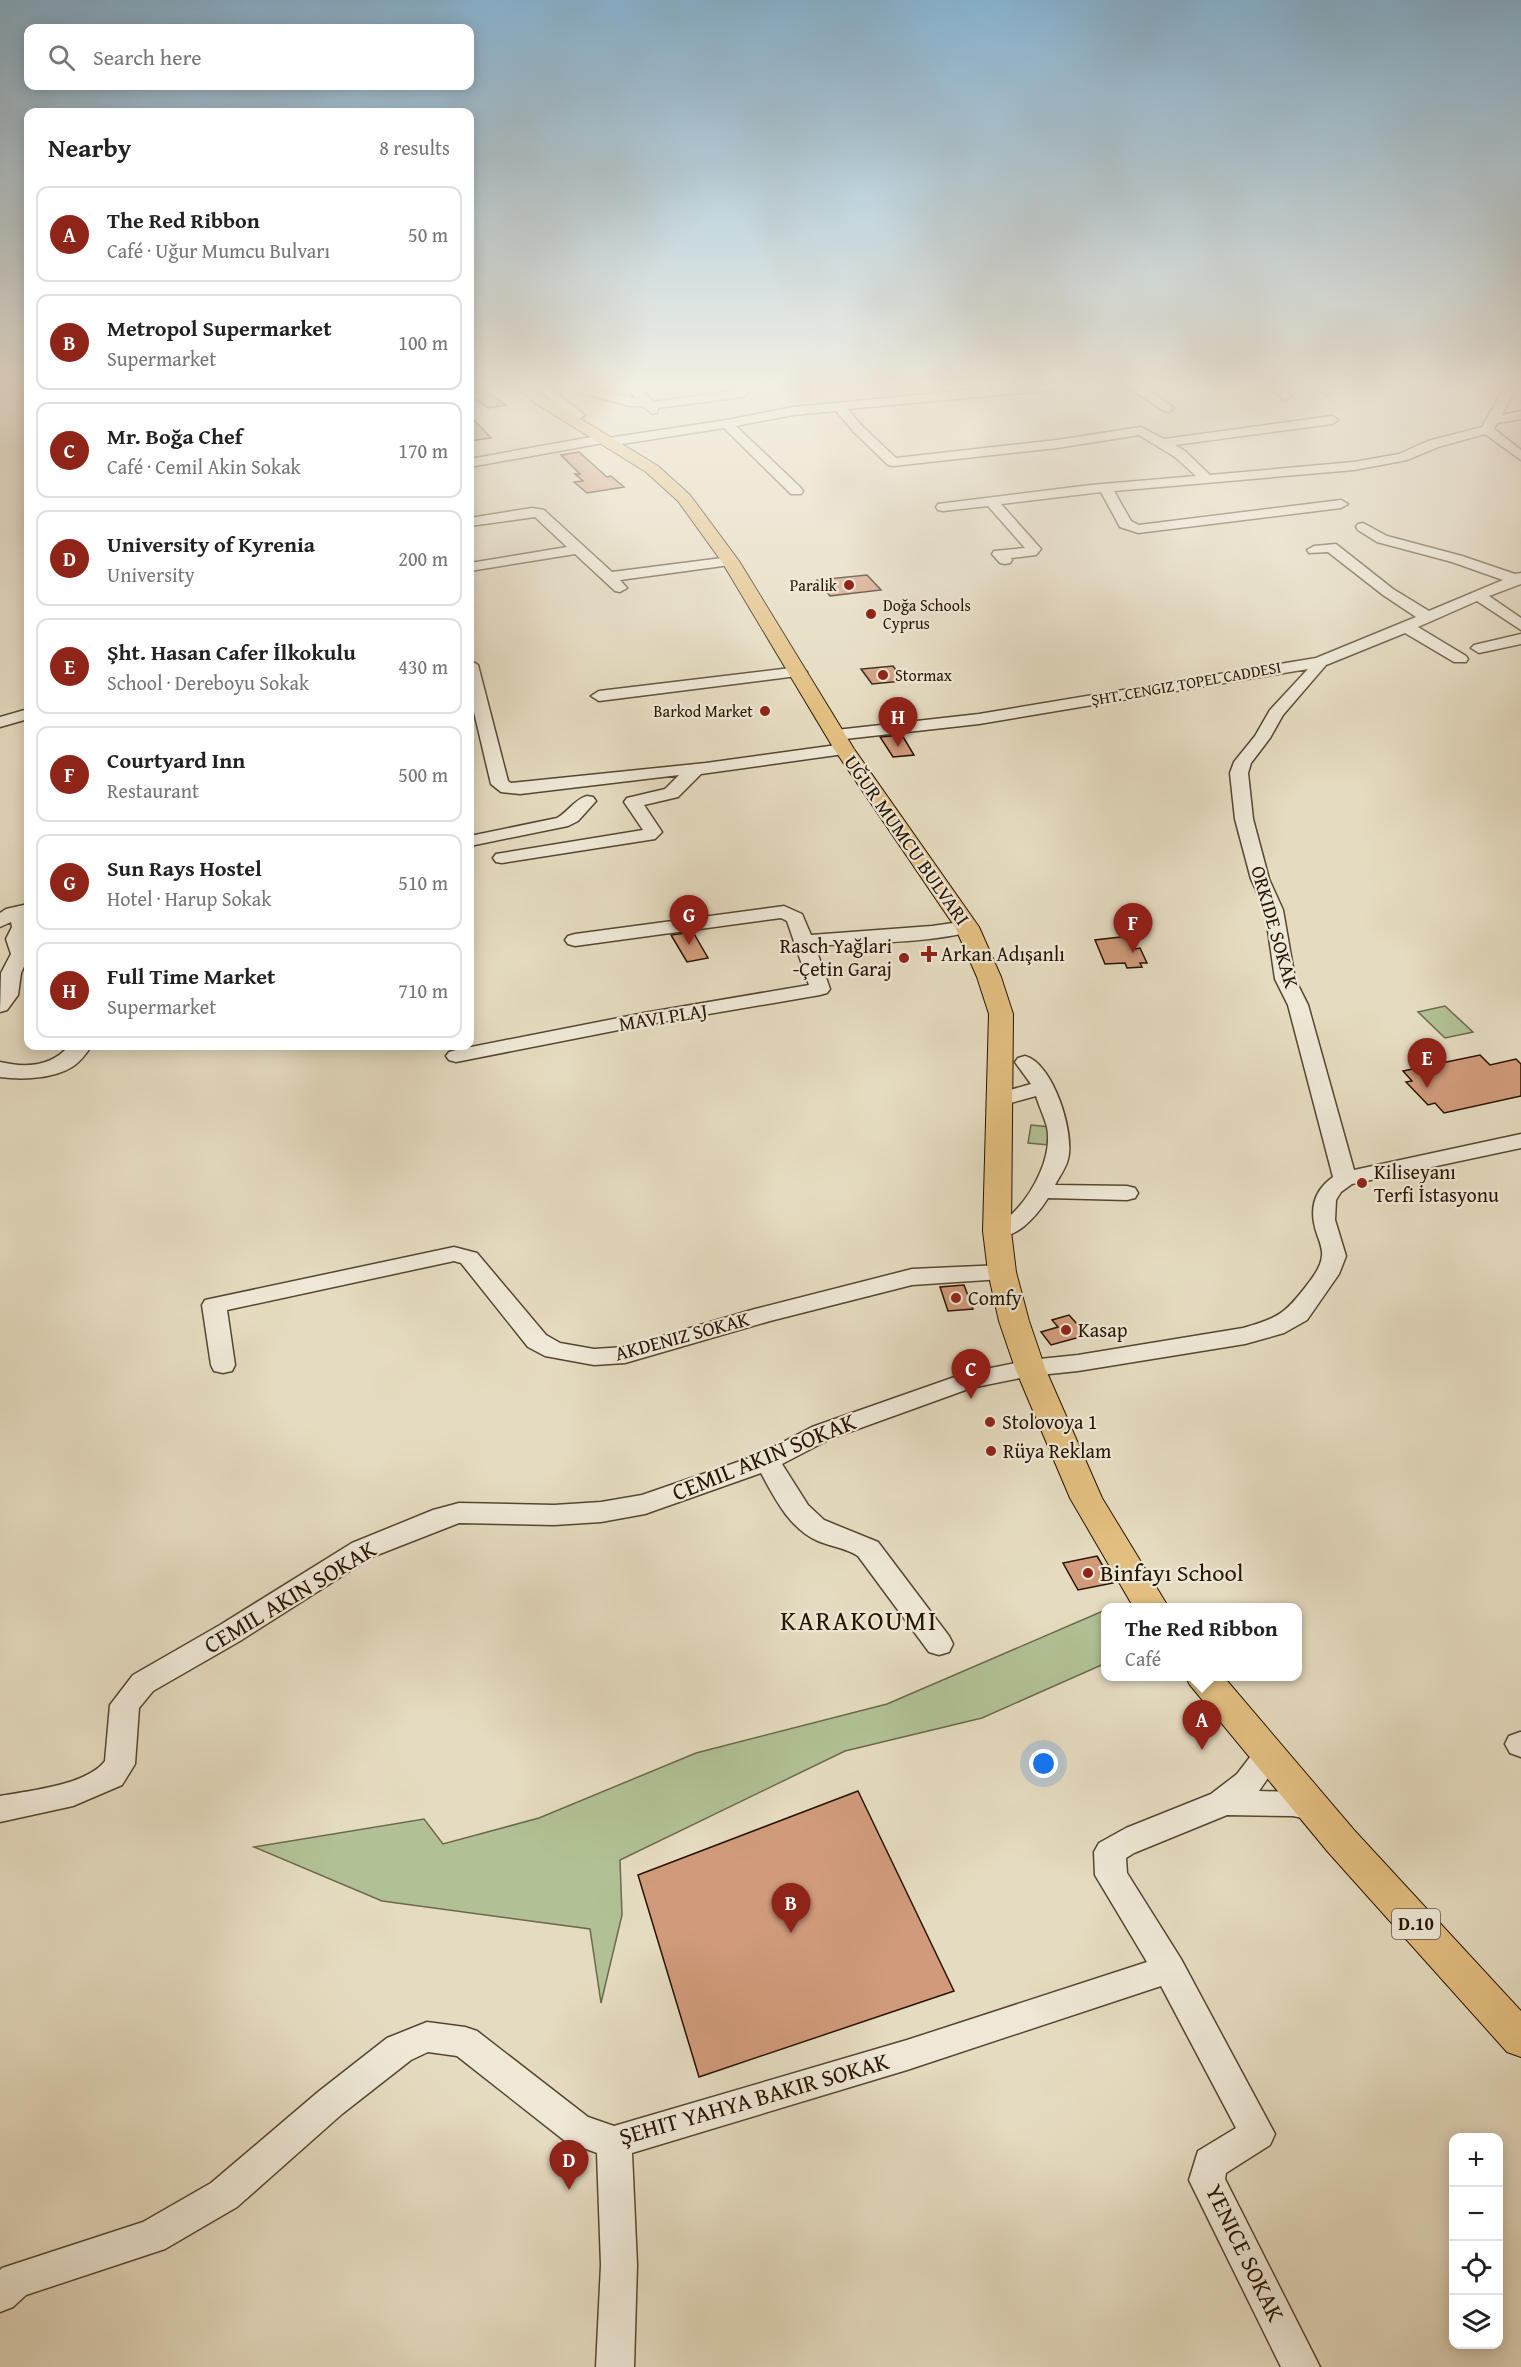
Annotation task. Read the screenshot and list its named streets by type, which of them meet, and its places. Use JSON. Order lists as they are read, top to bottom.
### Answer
{
  "streets": {
    "main road": ["D.10"],
    "street": [
      "ŞHT. CENGIZ TOPEL CADDESI",
      "ORKIDE SOKAK",
      "MAVI PLAJ",
      "AKDENIZ SOKAK",
      "CEMIL AKIN SOKAK",
      "YENICE SOKAK"
    ]
  },
  "crossings": [
    ["ŞHT. CENGIZ TOPEL CADDESI", "ORKIDE SOKAK"],
    ["ORKIDE SOKAK", "CEMIL AKIN SOKAK"]
  ],
  "districts": ["KARAKOUMI"],
  "places": {
    "other": [
      "Paralik",
      "Doğa Schools Cyprus",
      "Stormax",
      "Barkod Market",
      "Rasch Yağlari -Çetin Garaj",
      "Kiliseyanı Terfi İstasyonu",
      "Comfy",
      "Kasap",
      "Stolovoya 1",
      "Rüya Reklam",
      "Binfayı School"
    ],
    "health": ["Arkan Adışanlı"]
  },
  "page": {
    "search": "Search here",
    "heading": ["Nearby", "8 results"],
    "list": [
      {
        "mark": "A",
        "name": "The Red Ribbon",
        "note": "Café · Uğur Mumcu Bulvarı",
        "value": "50 m"
      },
      {
        "mark": "B",
        "name": "Metropol Supermarket",
        "note": "Supermarket",
        "value": "100 m"
      },
      {
        "mark": "C",
        "name": "Mr. Boğa Chef",
        "note": "Café · Cemil Akin Sokak",
        "value": "170 m"
      },
      {
        "mark": "D",
        "name": "University of Kyrenia",
        "note": "University",
        "value": "200 m"
      },
      {
        "mark": "E",
        "name": "Şht. Hasan Cafer İlkokulu",
        "note": "School · Dereboyu Sokak",
        "value": "430 m"
      },
      {
        "mark": "F",
        "name": "Courtyard Inn",
        "note": "Restaurant",
        "value": "500 m"
      },
      {
        "mark": "G",
        "name": "Sun Rays Hostel",
        "note": "Hotel · Harup Sokak",
        "value": "510 m"
      },
      {
        "mark": "H",
        "name": "Full Time Market",
        "note": "Supermarket",
        "value": "710 m"
      }
    ],
    "pins": [
      "H",
      "G",
      "F",
      "E",
      "C",
      "A",
      "B",
      "D"
    ],
    "popup": ["The Red Ribbon", "Café"],
    "map_buttons": ["+", "−"]
  }
}
